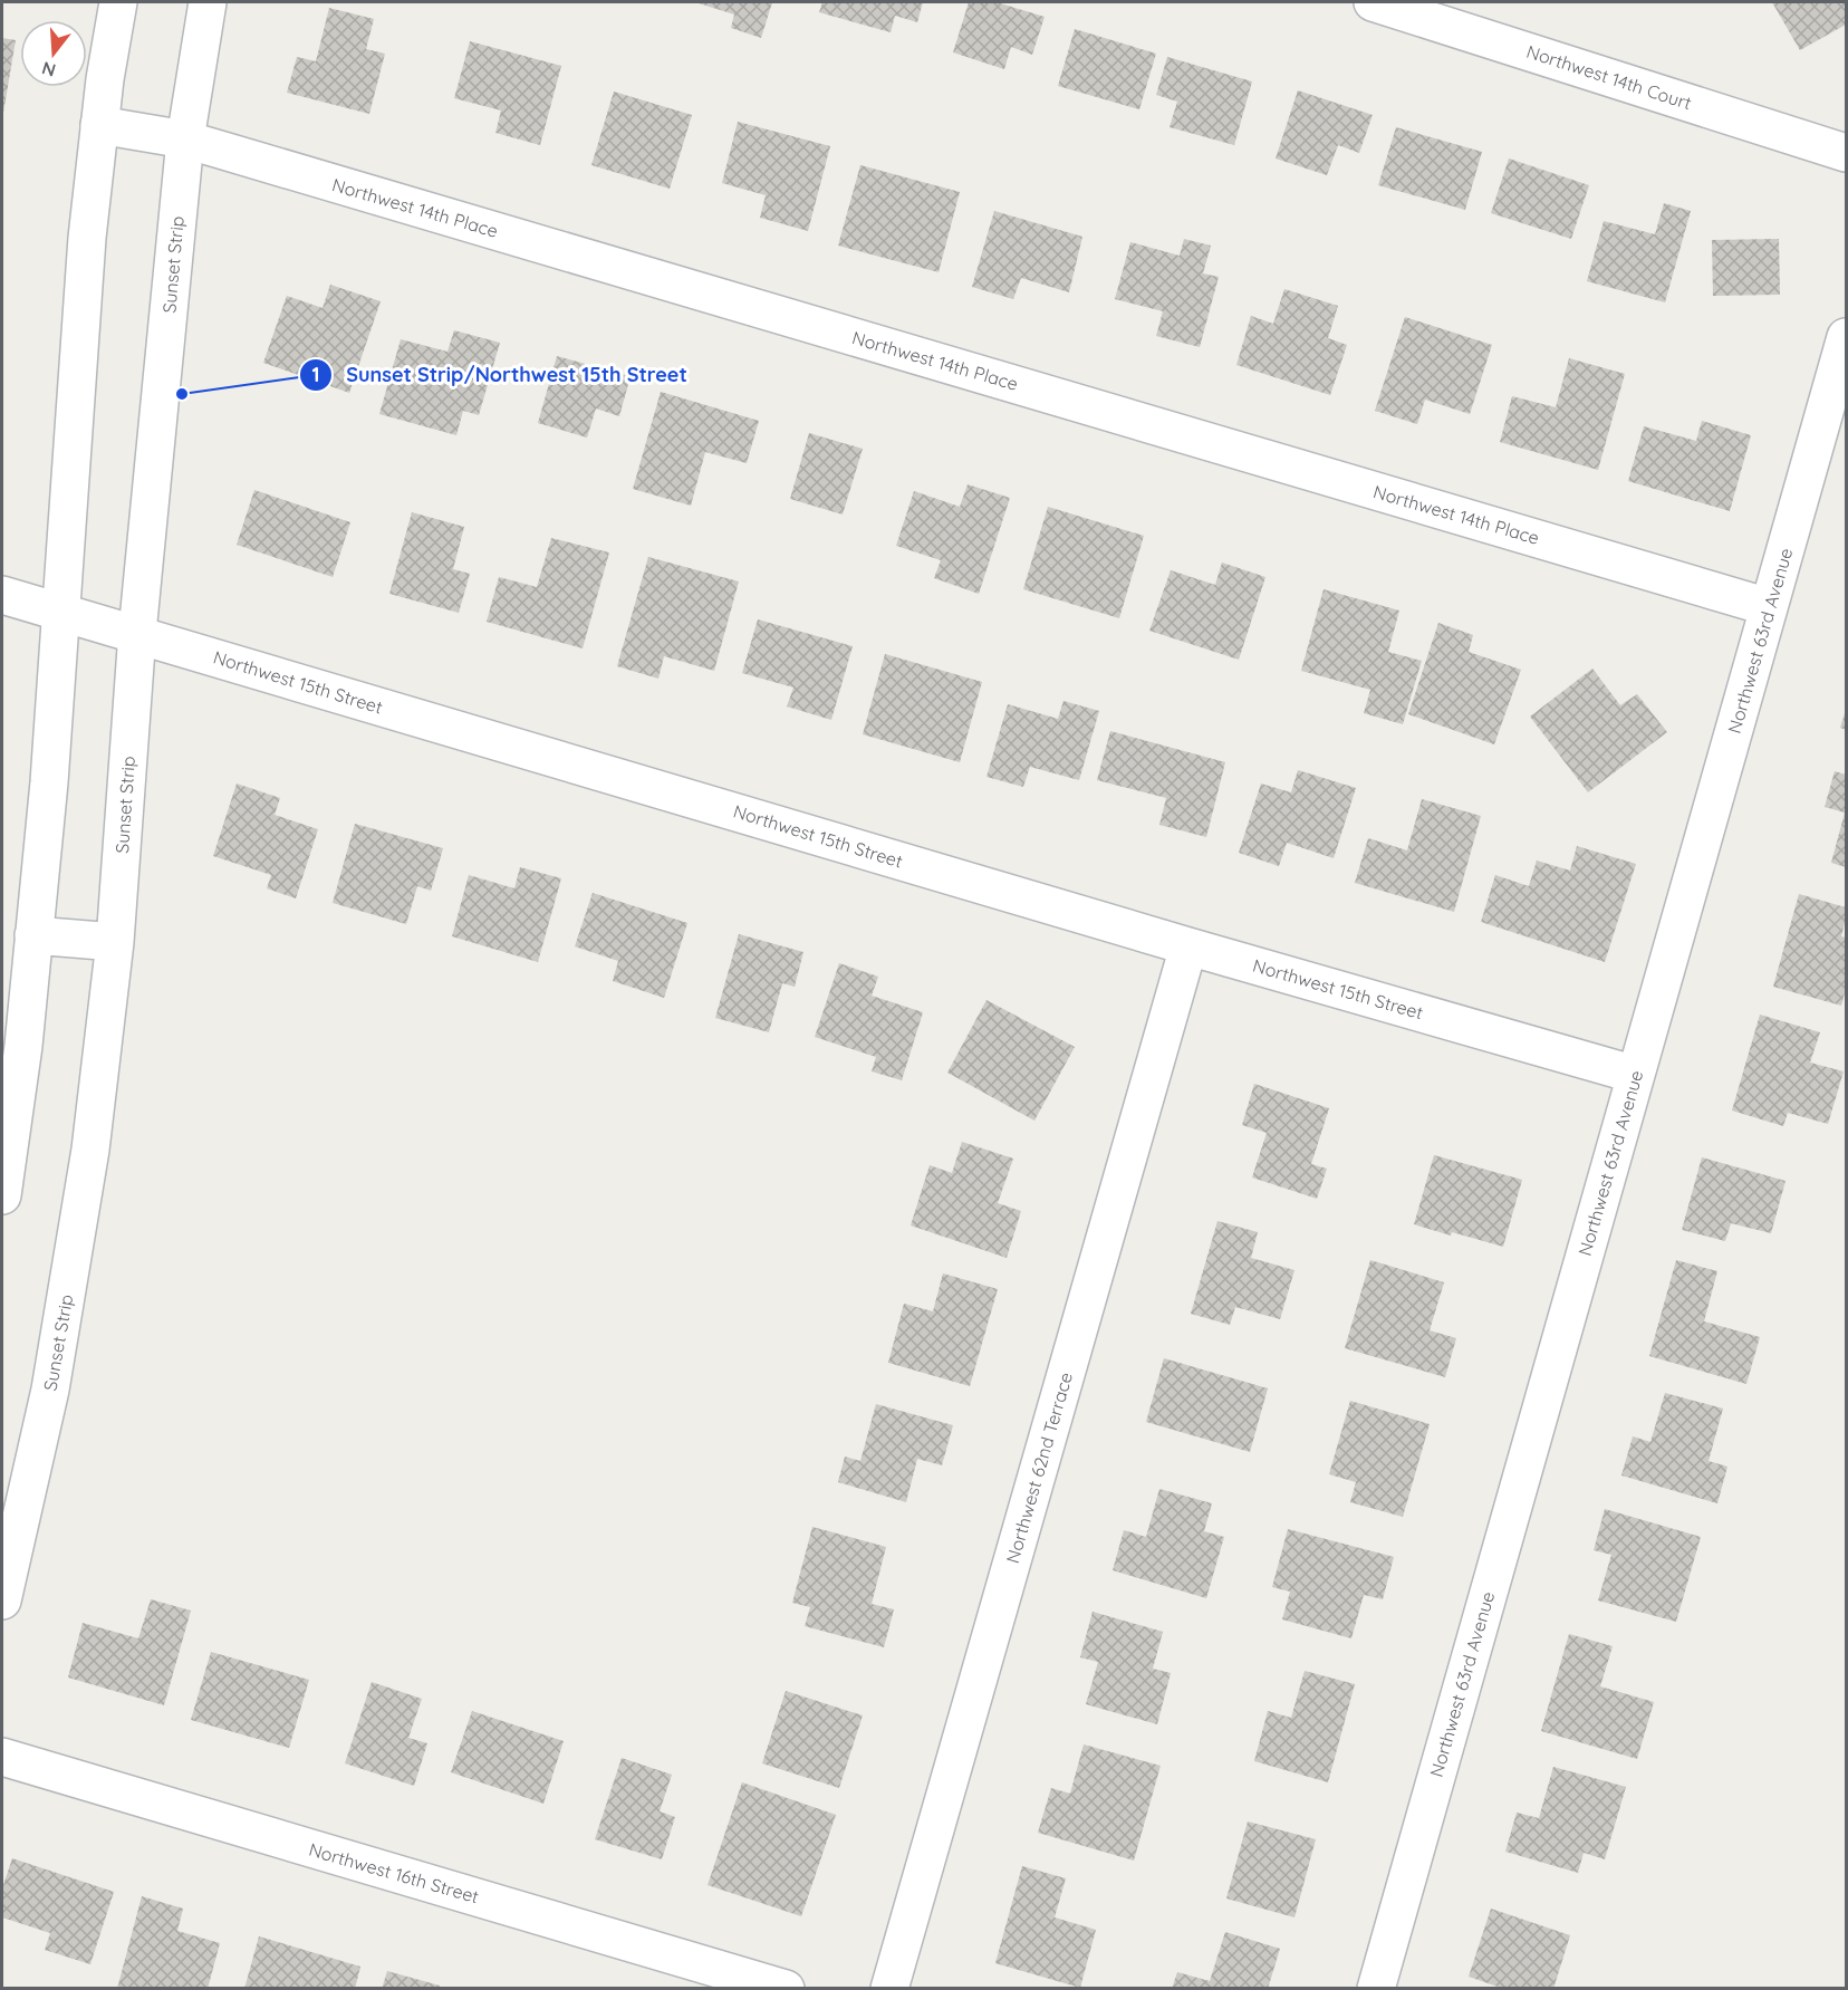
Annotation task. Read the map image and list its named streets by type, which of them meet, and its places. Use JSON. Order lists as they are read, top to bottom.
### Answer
{
  "streets": {
    "street": [
      "Northwest 14th Court",
      "Northwest 14th Place",
      "Sunset Strip",
      "Northwest 63rd Avenue",
      "Northwest 15th Street",
      "Northwest 62nd Terrace",
      "Northwest 16th Street"
    ]
  },
  "crossings": [
    ["Northwest 14th Place", "Sunset Strip"],
    ["Northwest 14th Place", "Northwest 63rd Avenue"],
    ["Sunset Strip", "Northwest 15th Street"],
    ["Northwest 63rd Avenue", "Northwest 15th Street"],
    ["Northwest 15th Street", "Northwest 62nd Terrace"]
  ],
  "places": ["Sunset Strip/Northwest 15th Street"],
  "north": "bottom"
}
